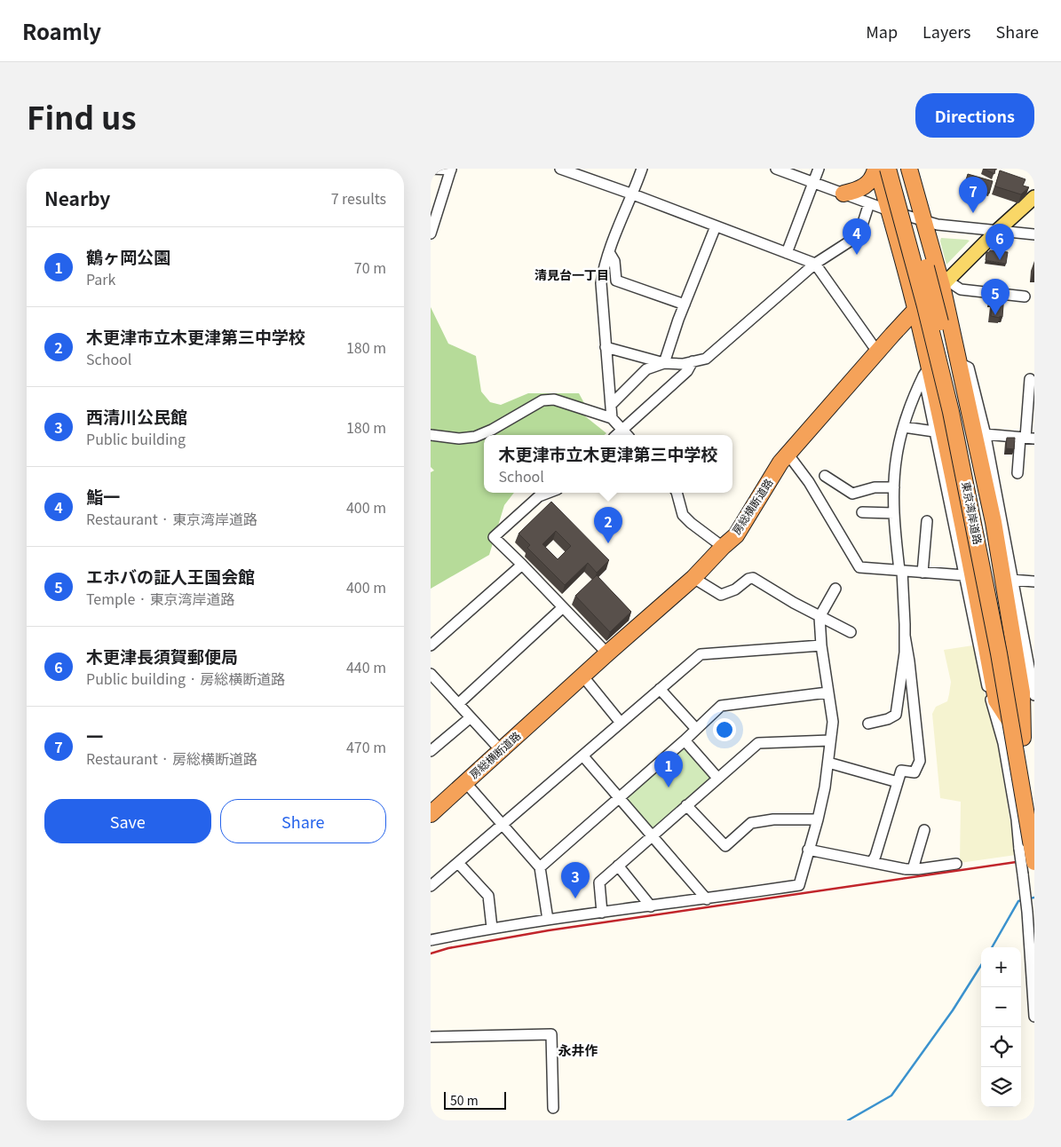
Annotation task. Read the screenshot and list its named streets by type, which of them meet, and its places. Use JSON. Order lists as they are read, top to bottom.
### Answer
{
  "streets": {
    "highway": ["房総横断道路", "東京湾岸道路"]
  },
  "districts": ["清見台一丁目", "永井作"],
  "scale_bar": "50 m",
  "page": {
    "header": "Roamly",
    "nav": ["Map", "Layers", "Share"],
    "title": "Find us",
    "buttons": [
      "Directions",
      ["Save", "Share"]
    ],
    "heading": ["Nearby", "7 results"],
    "pins": [
      "7",
      "4",
      "6",
      "5",
      "2",
      "1",
      "3"
    ],
    "list": [
      {
        "mark": "1",
        "name": "鶴ヶ岡公園",
        "note": "Park",
        "value": "70 m"
      },
      {
        "mark": "2",
        "name": "木更津市立木更津第三中学校",
        "note": "School",
        "value": "180 m"
      },
      {
        "mark": "3",
        "name": "西清川公民館",
        "note": "Public building",
        "value": "180 m"
      },
      {
        "mark": "4",
        "name": "鮨一",
        "note": "Restaurant · 東京湾岸道路",
        "value": "400 m"
      },
      {
        "mark": "5",
        "name": "エホバの証人王国会館",
        "note": "Temple · 東京湾岸道路",
        "value": "400 m"
      },
      {
        "mark": "6",
        "name": "木更津長須賀郵便局",
        "note": "Public building · 房総横断道路",
        "value": "440 m"
      },
      {
        "mark": "7",
        "name": "一",
        "note": "Restaurant · 房総横断道路",
        "value": "470 m"
      }
    ],
    "popup": ["木更津市立木更津第三中学校", "School"],
    "map_buttons": ["+", "−"],
    "scale": "50 m"
  }
}
